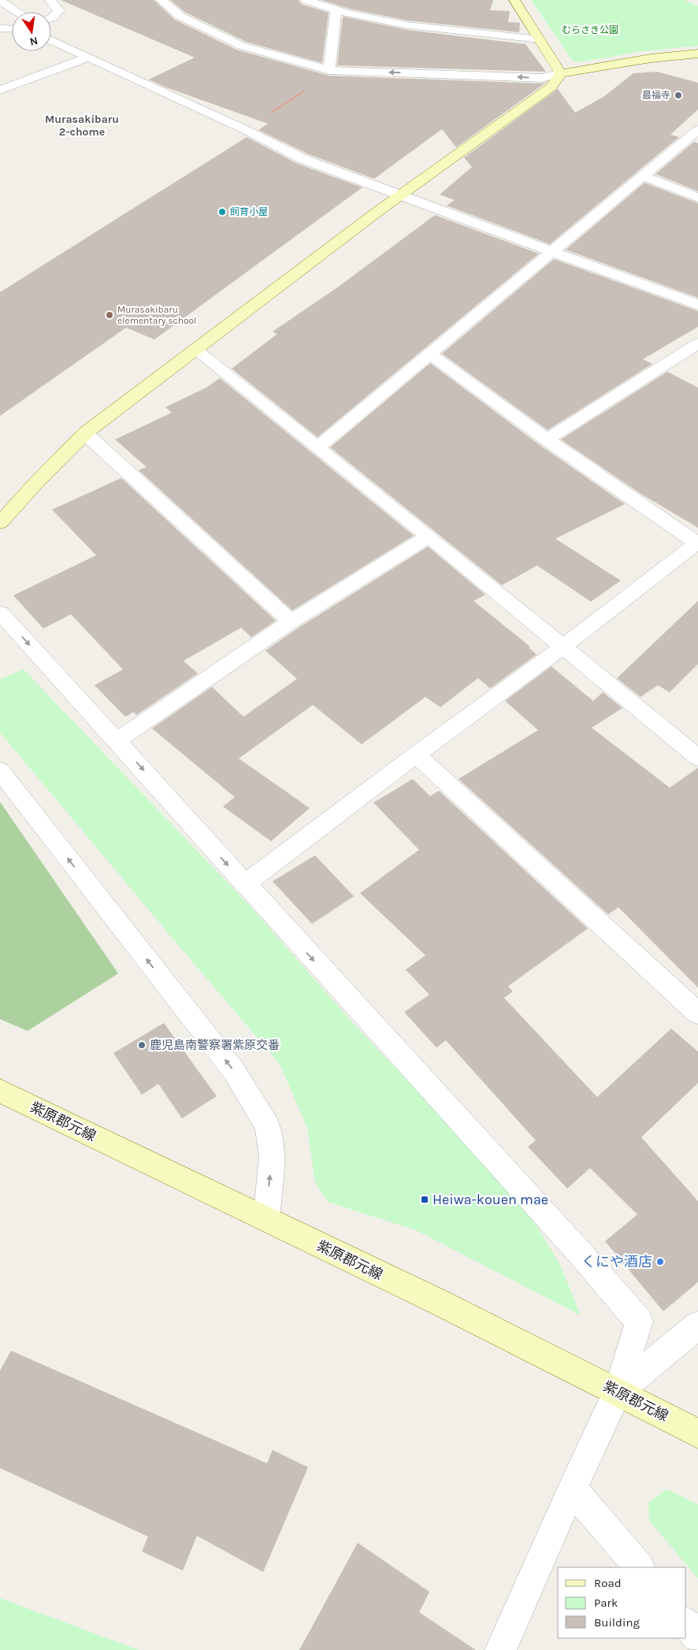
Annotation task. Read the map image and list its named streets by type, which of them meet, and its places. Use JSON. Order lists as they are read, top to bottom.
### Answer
{
  "streets": {
    "street": ["紫原郡元線"]
  },
  "districts": ["Murasakibaru 2-chome"],
  "parks": ["むらさき公園"],
  "places": {
    "other": [
      "最福寺",
      "飼育小屋",
      "Murasakibaru elementary school",
      "鹿児島南警察署紫原交番",
      "くにや酒店"
    ],
    "transit": ["Heiwa-kouen mae"]
  },
  "legend": ["Road", "Park", "Building"],
  "north": "bottom"
}
